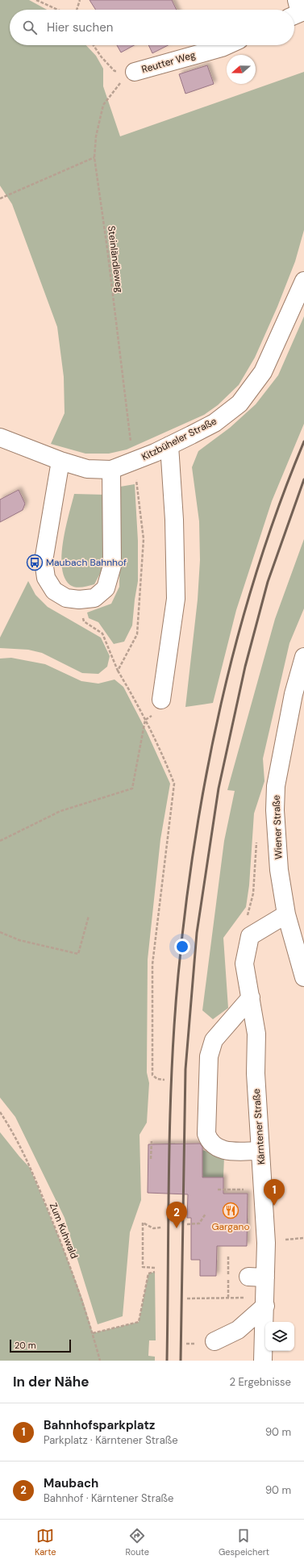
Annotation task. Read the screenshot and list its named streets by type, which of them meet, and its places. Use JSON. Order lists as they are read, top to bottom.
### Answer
{
  "streets": {
    "street": [
      "Reutter Weg",
      "Kitzbüheler Straße",
      "Wiener Straße",
      "Kärntener Straße"
    ],
    "path": ["Steinländleweg", "Zum Kuhwald"]
  },
  "crossings": [
    ["Reutter Weg", "Steinländleweg"],
    ["Steinländleweg", "Kitzbüheler Straße"]
  ],
  "places": {
    "bus stop": ["Maubach Bahnhof"],
    "restaurant": ["Gargano"]
  },
  "scale_bar": "20 m",
  "north": "left",
  "page": {
    "search": "Hier suchen",
    "pins": ["1", "2"],
    "scale": "20 m",
    "heading": ["In der Nähe", "2 Ergebnisse"],
    "list": [
      {
        "mark": "1",
        "name": "Bahnhofsparkplatz",
        "note": "Parkplatz · Kärntener Straße",
        "value": "90 m"
      },
      {
        "mark": "2",
        "name": "Maubach",
        "note": "Bahnhof · Kärntener Straße",
        "value": "90 m"
      }
    ],
    "nav": ["Karte", "Route", "Gespeichert"]
  }
}
